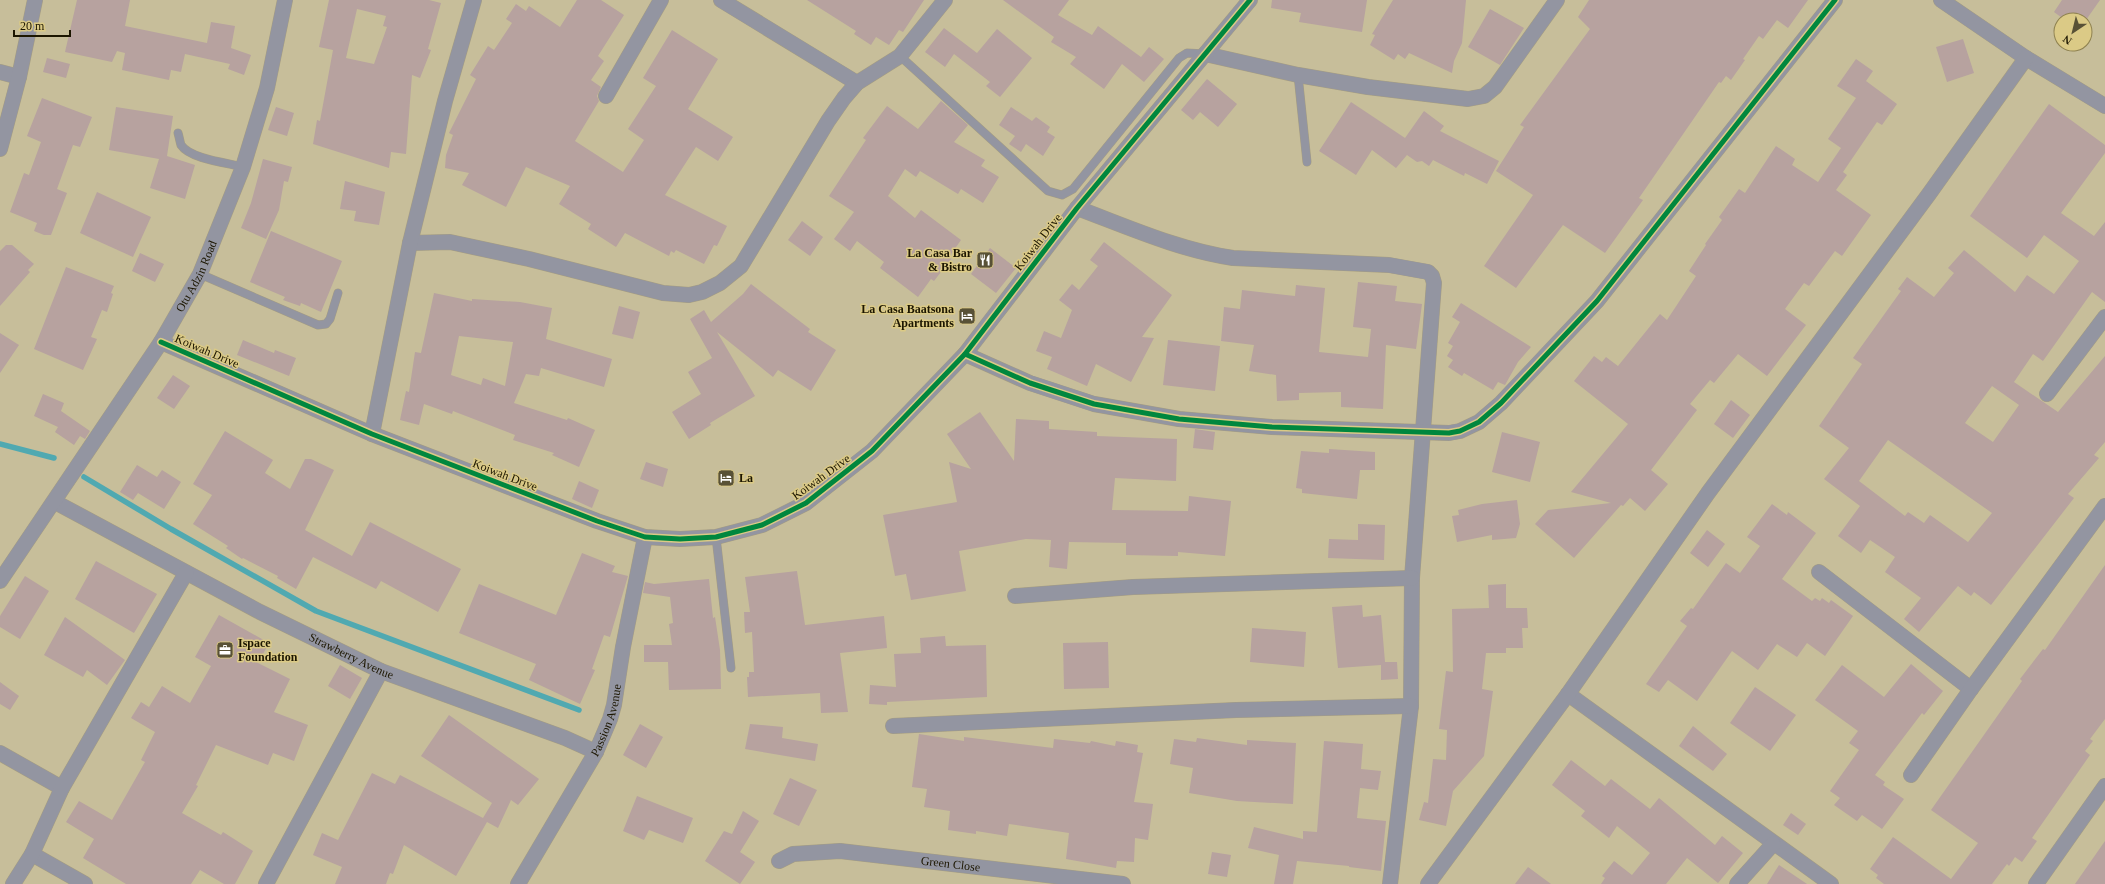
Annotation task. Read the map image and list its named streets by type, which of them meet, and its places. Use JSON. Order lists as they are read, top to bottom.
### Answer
{
  "streets": {
    "street": [
      "Koiwah Drive",
      "Otu Adzin Road",
      "Strawberry Avenue",
      "Passion Avenue",
      "Green Close"
    ]
  },
  "crossings": [
    ["Koiwah Drive", "Otu Adzin Road"],
    ["Koiwah Drive", "Passion Avenue"],
    ["Otu Adzin Road", "Strawberry Avenue"],
    ["Strawberry Avenue", "Passion Avenue"]
  ],
  "places": {
    "restaurant": ["La Casa Bar & Bistro"],
    "hotel": ["La Casa Baatsona Apartments", "La"],
    "office": ["Ispace Foundation"]
  },
  "scale_bar": "20 m",
  "north": "bottom left"
}
